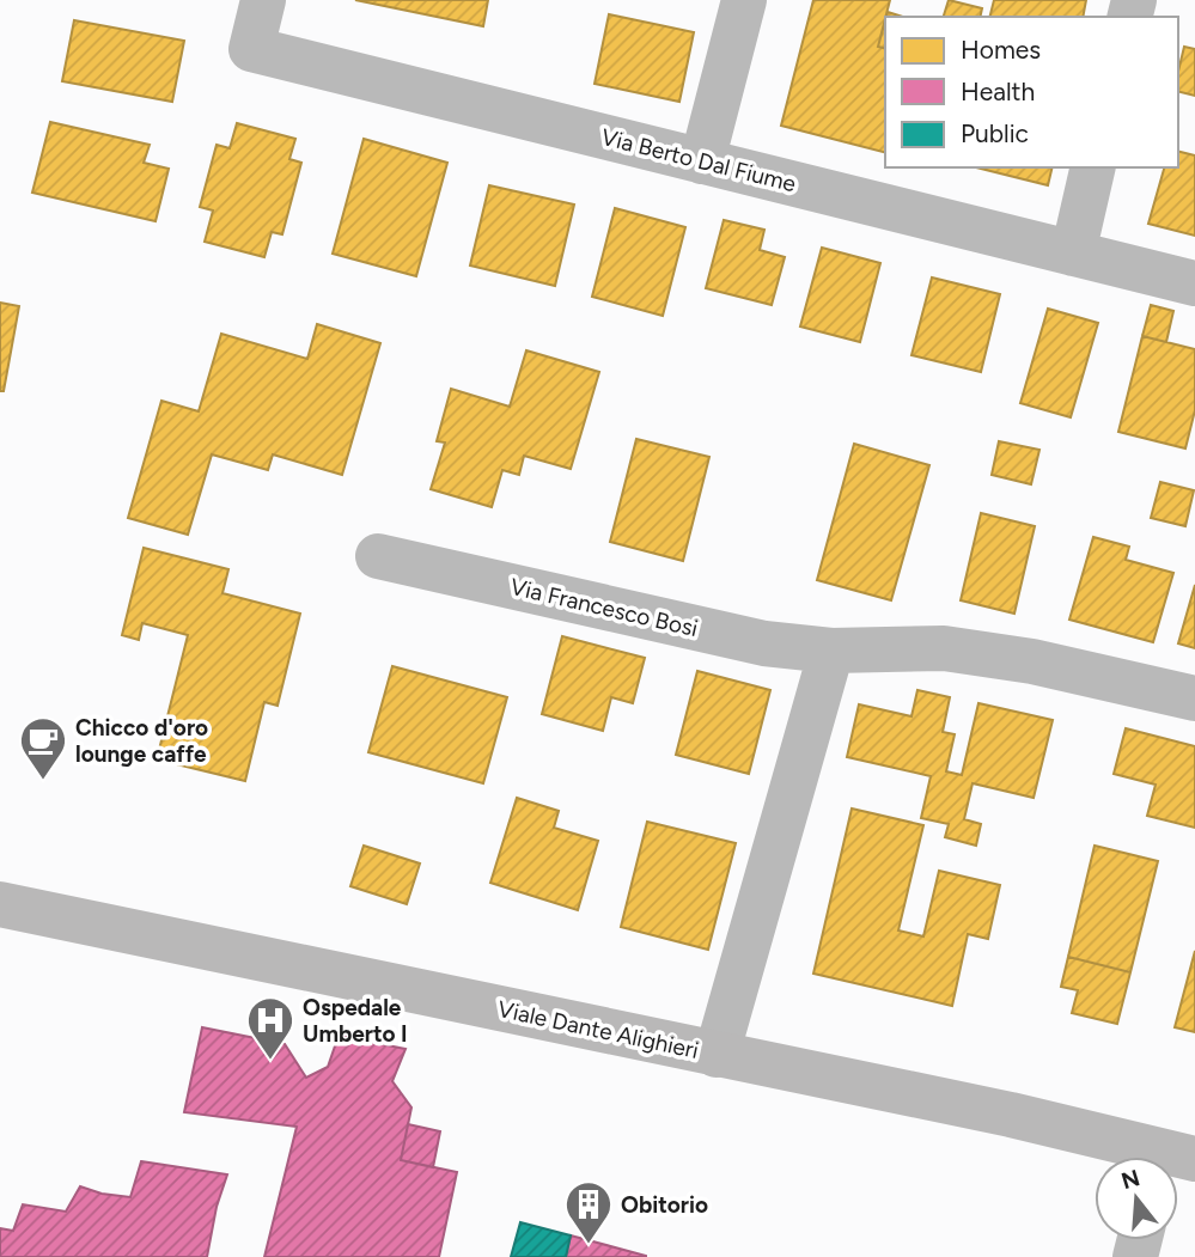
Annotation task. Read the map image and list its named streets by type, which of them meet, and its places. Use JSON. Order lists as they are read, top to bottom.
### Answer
{
  "streets": {
    "street": ["Via Berto Dal Fiume", "Via Francesco Bosi", "Viale Dante Alighieri"]
  },
  "places": {
    "cafe": ["Chicco d'oro lounge caffe"],
    "hospital": ["Ospedale Umberto I"],
    "building": ["Obitorio"]
  },
  "legend": ["Homes", "Health", "Public"],
  "north": "top"
}
